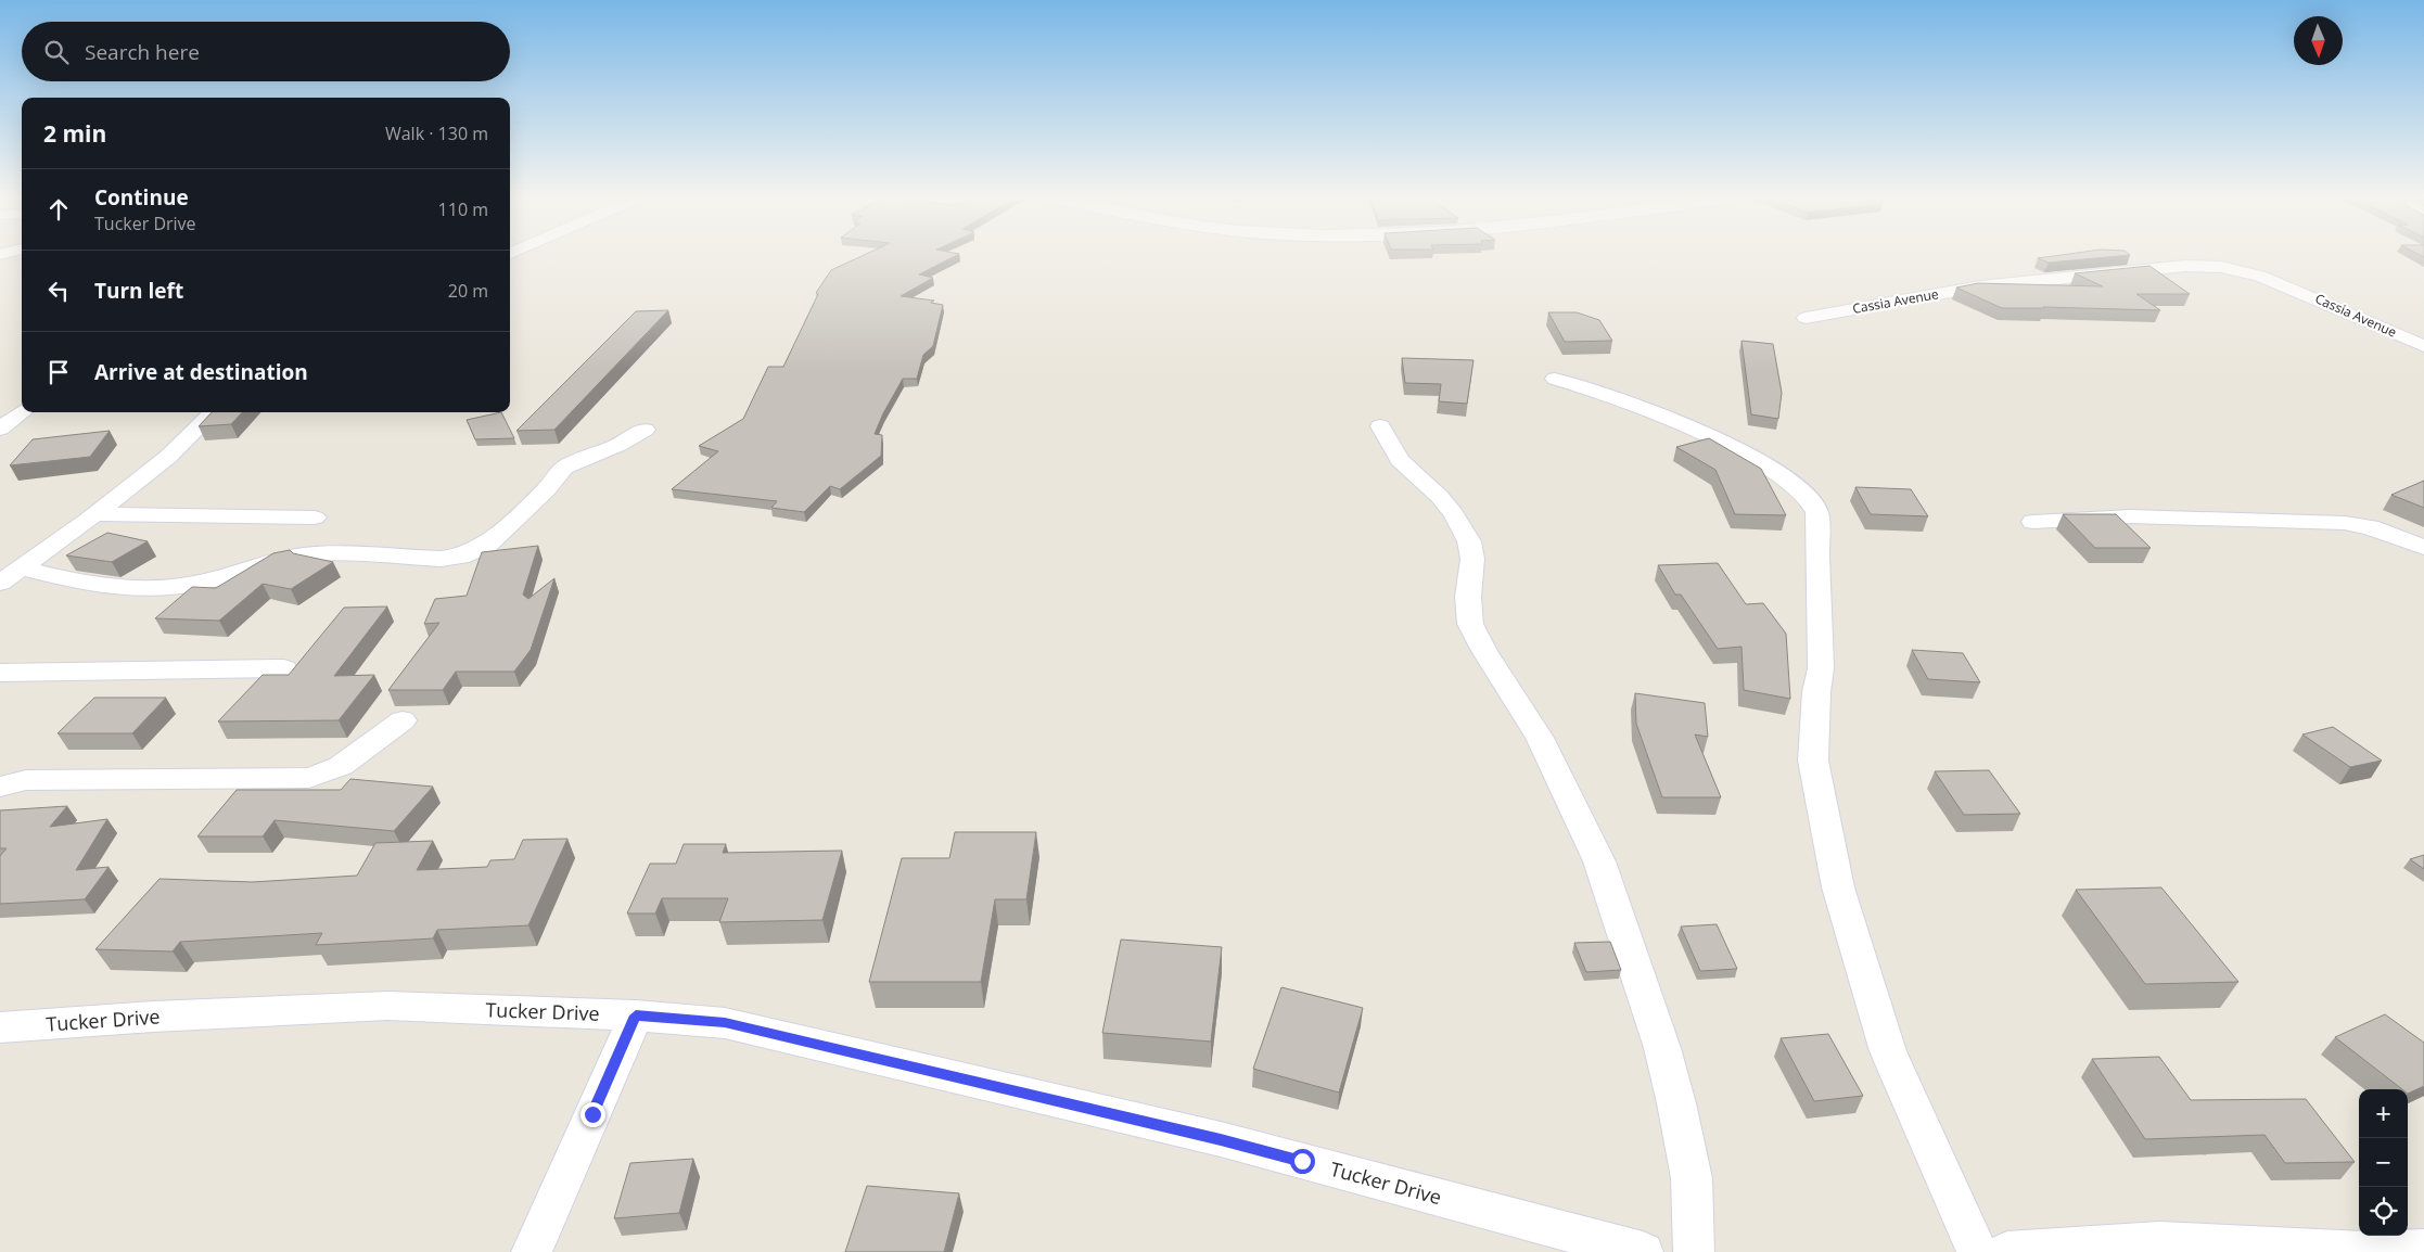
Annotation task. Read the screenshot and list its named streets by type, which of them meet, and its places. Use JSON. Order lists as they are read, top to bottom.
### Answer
{
  "streets": {
    "street": ["Cassia Avenue", "Tucker Drive"]
  },
  "north": "bottom",
  "page": {
    "search": "Search here",
    "heading": ["2 min", "Walk · 130 m"],
    "list": [
      ["Continue", "Tucker Drive", "110 m"],
      ["Turn left", "20 m"],
      "Arrive at destination"
    ],
    "map_buttons": ["+", "−"]
  }
}
